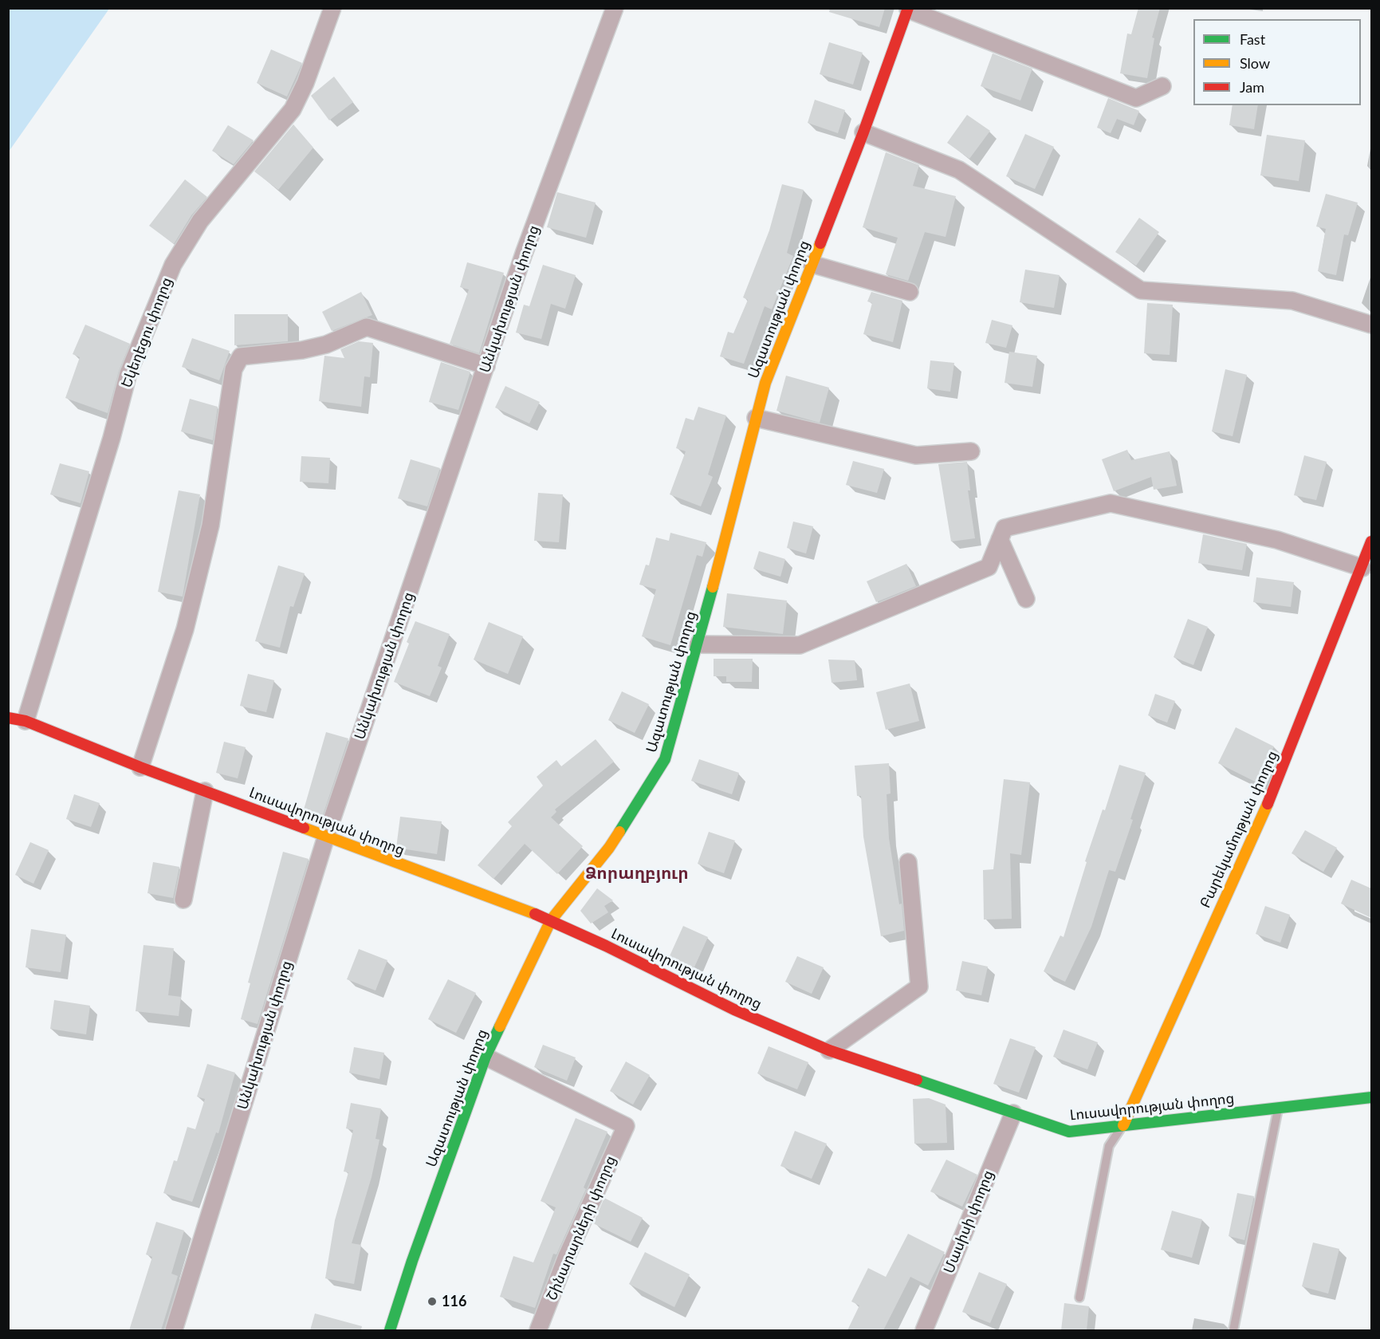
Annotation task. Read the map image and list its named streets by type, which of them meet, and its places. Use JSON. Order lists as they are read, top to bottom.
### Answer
{
  "streets": {
    "street": [
      "Անկախության փողոց",
      "Ազատության փողոց",
      "Եկեղեցու փողոց",
      "Լուսավորության փողոց",
      "Բարեկամության փողոց",
      "Մասիսի փողոց",
      "Շինարարների փողոց"
    ]
  },
  "crossings": [
    ["Անկախության փողոց", "Լուսավորության փողոց"],
    ["Ազատության փողոց", "Լուսավորության փողոց"],
    ["Ազատության փողոց", "Շինարարների փողոց"],
    ["Եկեղեցու փողոց", "Լուսավորության փողոց"],
    ["Լուսավորության փողոց", "Բարեկամության փողոց"],
    ["Լուսավորության փողոց", "Մասիսի փողոց"]
  ],
  "districts": ["Ձորաղբյուր"],
  "places": ["116"],
  "legend": ["Fast", "Slow", "Jam"]
}
